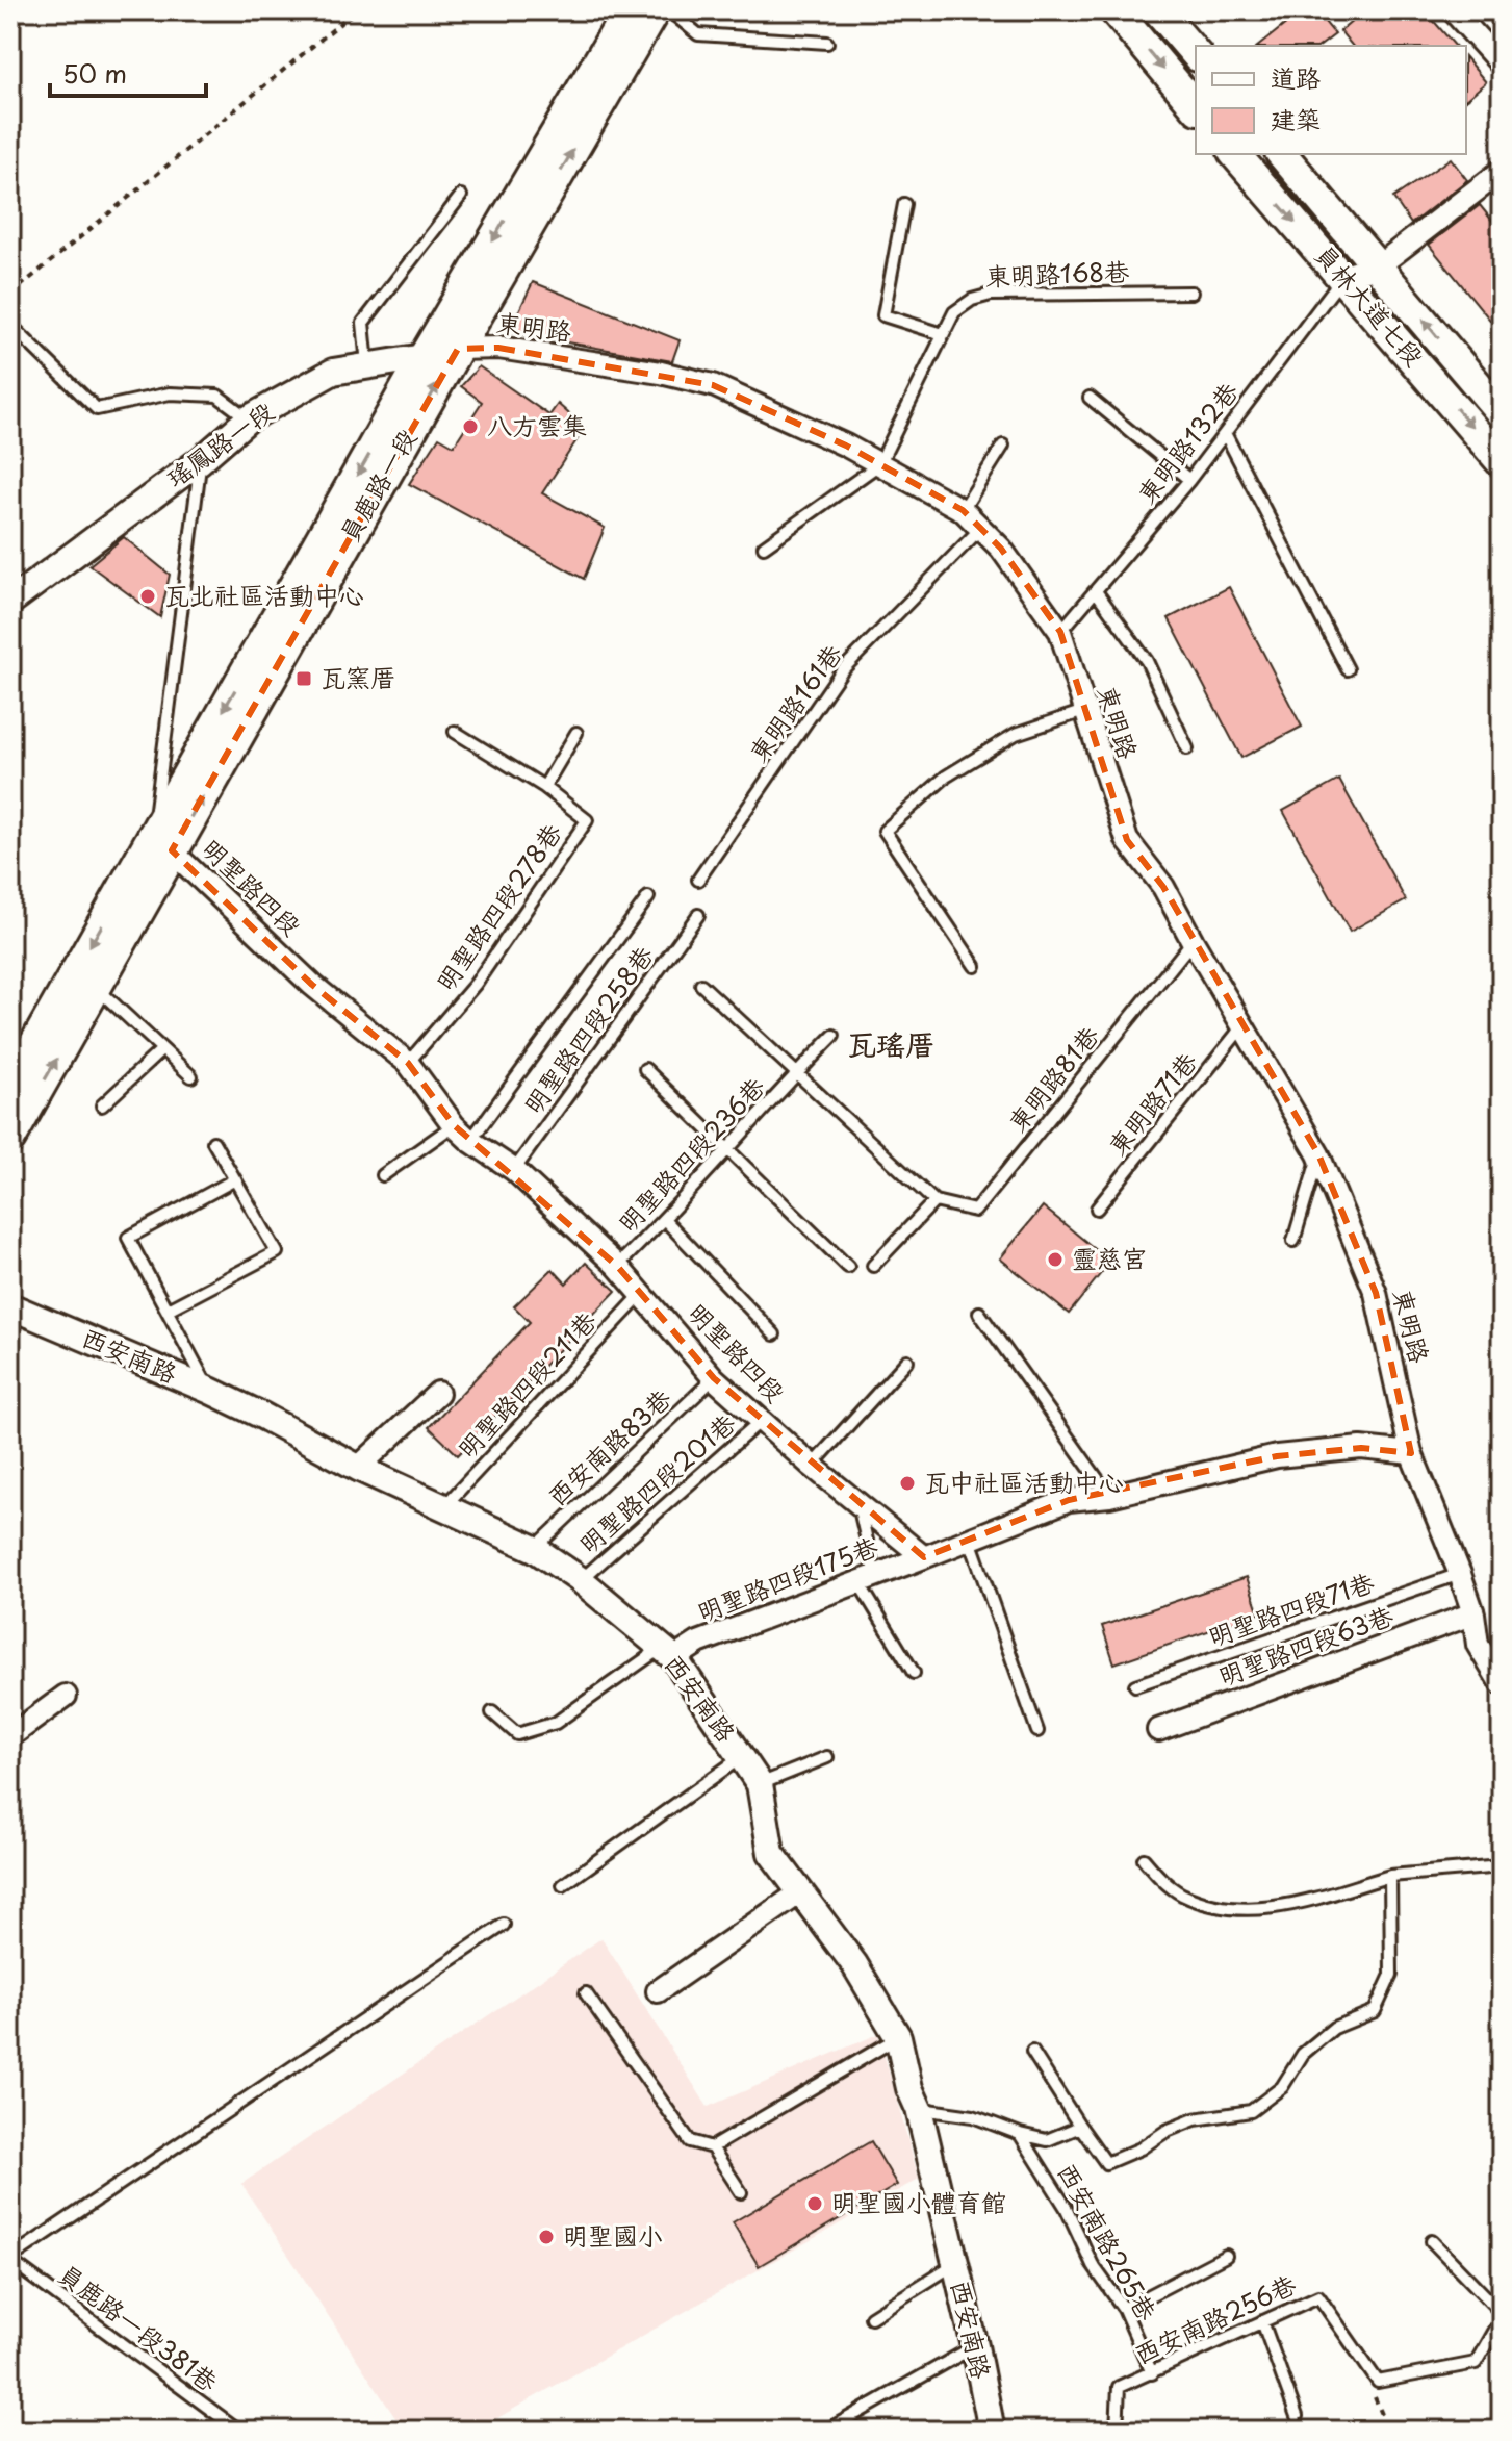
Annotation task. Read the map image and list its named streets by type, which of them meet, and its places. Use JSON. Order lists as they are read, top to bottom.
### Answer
{
  "streets": {
    "main road": ["員林大道七段", "員鹿路一段"],
    "street": [
      "東明路",
      "瑤鳳路一段",
      "明聖路四段",
      "西安南路",
      "明聖路四段175巷",
      "明聖路四段63巷"
    ],
    "lane": [
      "東明路168巷",
      "東明路132巷",
      "東明路161巷",
      "明聖路四段278巷",
      "明聖路四段258巷",
      "東明路81巷",
      "東明路71巷",
      "明聖路四段236巷",
      "明聖路四段211巷",
      "西安南路83巷",
      "明聖路四段201巷",
      "明聖路四段71巷",
      "西安南路265巷",
      "西安南路256巷",
      "員鹿路一段381巷"
    ]
  },
  "crossings": [
    ["東明路168巷", "東明路"],
    ["員林大道七段", "東明路132巷"],
    ["東明路", "東明路132巷"],
    ["東明路", "瑤鳳路一段"],
    ["東明路", "員鹿路一段"],
    ["東明路", "東明路161巷"],
    ["東明路", "東明路81巷"],
    ["東明路", "東明路71巷"],
    ["東明路", "明聖路四段71巷"],
    ["東明路", "明聖路四段63巷"],
    ["瑤鳳路一段", "員鹿路一段"],
    ["員鹿路一段", "明聖路四段"],
    ["明聖路四段", "明聖路四段278巷"],
    ["明聖路四段", "明聖路四段258巷"],
    ["明聖路四段", "明聖路四段236巷"],
    ["明聖路四段", "明聖路四段211巷"],
    ["明聖路四段", "西安南路83巷"],
    ["明聖路四段", "明聖路四段201巷"],
    ["明聖路四段", "明聖路四段175巷"],
    ["西安南路", "明聖路四段211巷"],
    ["西安南路", "西安南路83巷"],
    ["西安南路", "明聖路四段201巷"],
    ["西安南路", "明聖路四段175巷"],
    ["西安南路265巷", "西安南路256巷"]
  ],
  "districts": ["瓦瑤厝"],
  "places": {
    "other": [
      "八方雲集",
      "瓦北社區活動中心",
      "靈慈宮",
      "瓦中社區活動中心",
      "明聖國小體育館",
      "明聖國小"
    ],
    "transit": ["瓦窯厝"]
  },
  "legend": ["道路", "建築"],
  "scale_bar": "50 m"
}
